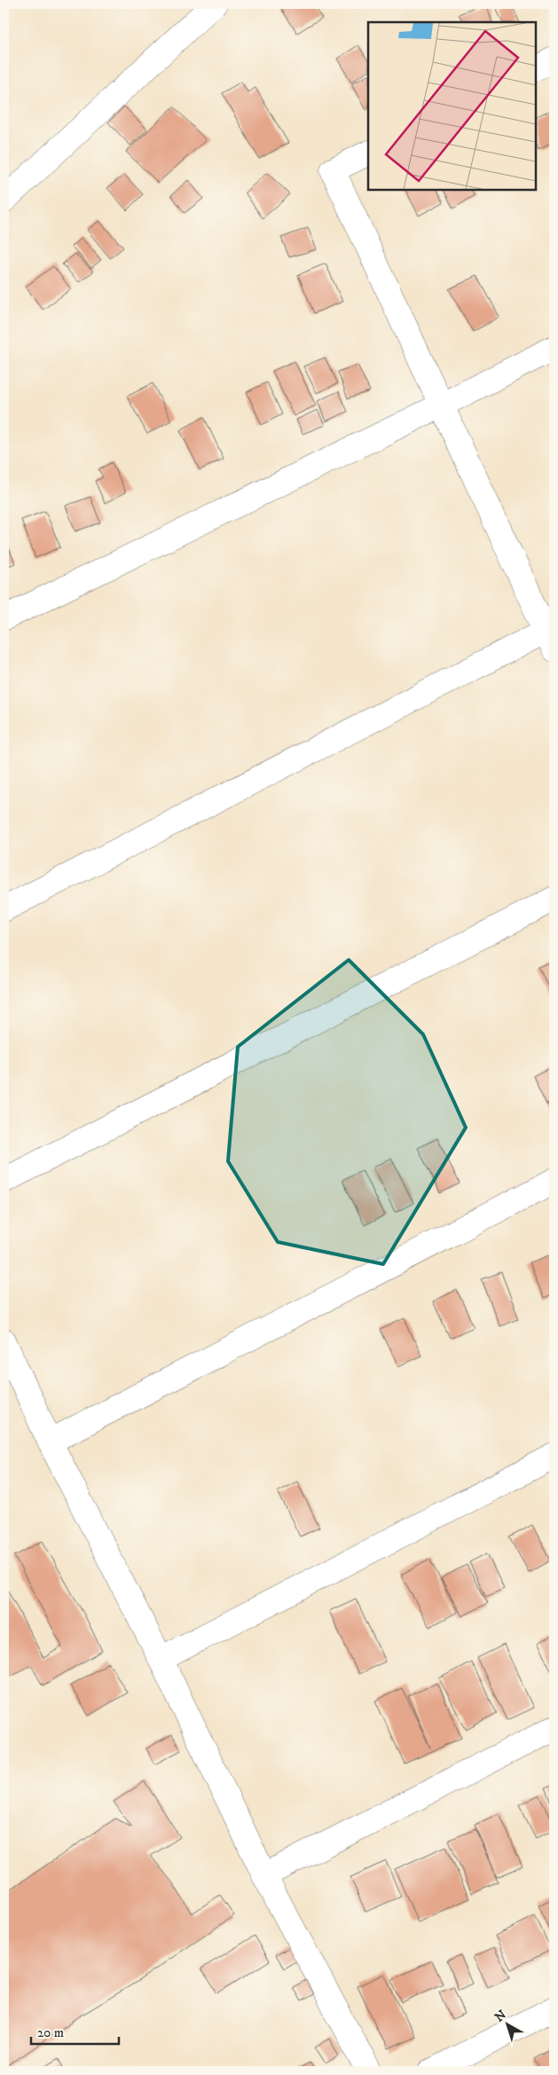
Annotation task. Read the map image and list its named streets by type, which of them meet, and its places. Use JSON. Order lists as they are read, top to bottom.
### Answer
{
  "scale_bar": "20 m",
  "north": "top left"
}
